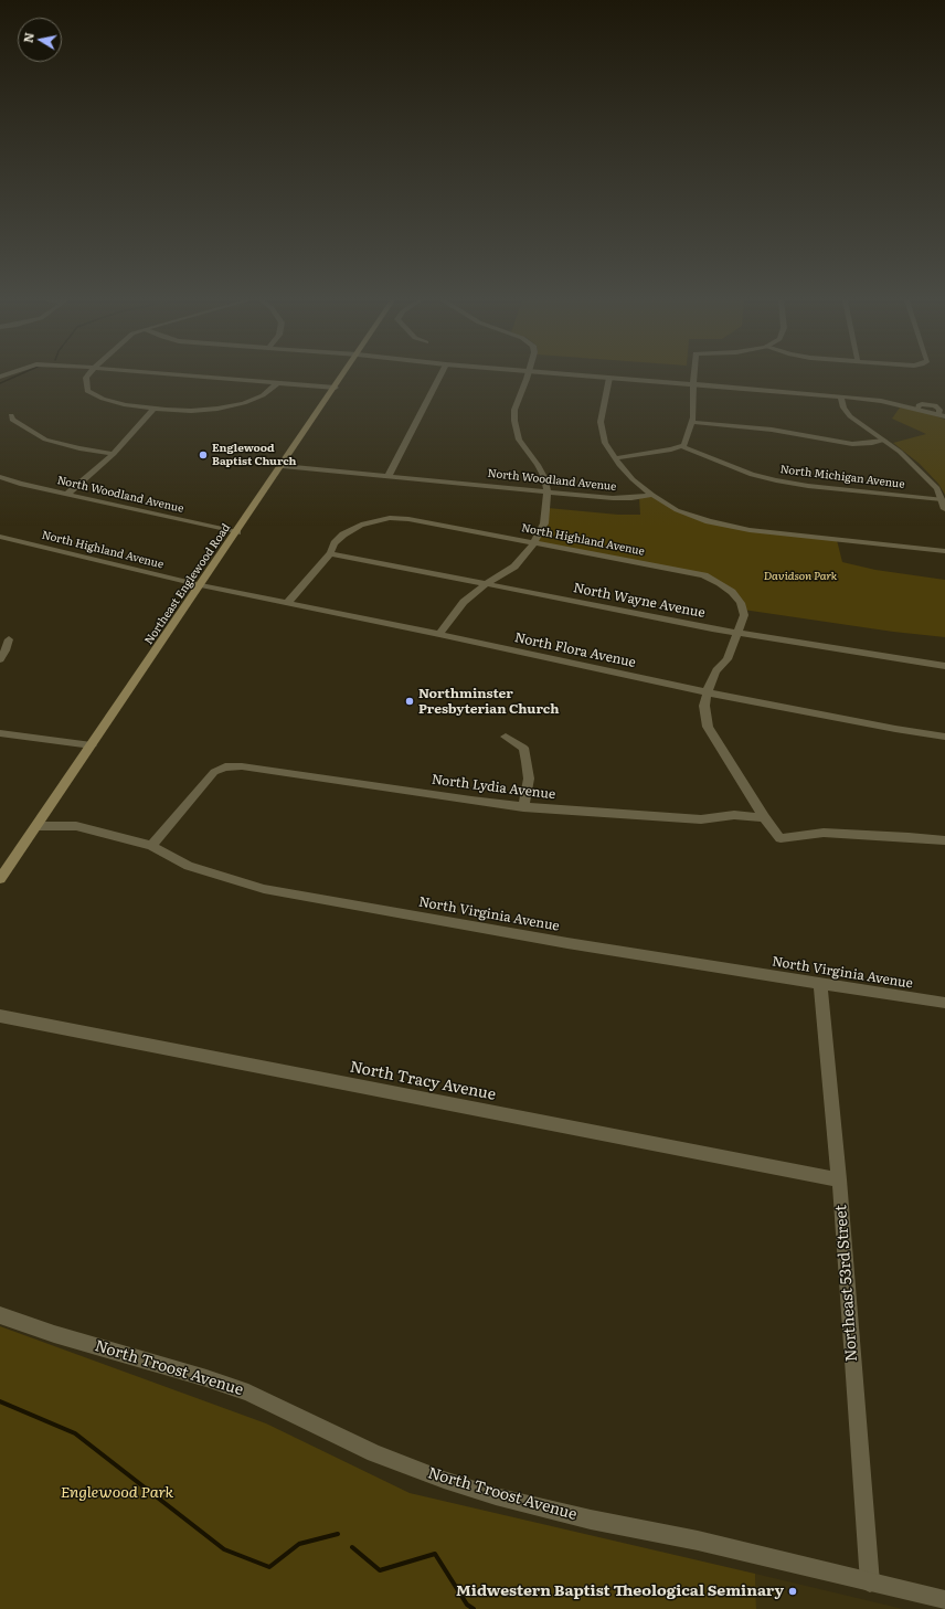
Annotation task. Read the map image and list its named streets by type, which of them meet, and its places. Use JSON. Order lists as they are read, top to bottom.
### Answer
{
  "streets": {
    "main road": ["Northeast Englewood Road"],
    "street": [
      "North Michigan Avenue",
      "North Woodland Avenue",
      "North Highland Avenue",
      "North Wayne Avenue",
      "North Flora Avenue",
      "North Lydia Avenue",
      "North Virginia Avenue",
      "North Tracy Avenue",
      "Northeast 53rd Street",
      "North Troost Avenue"
    ]
  },
  "crossings": [
    ["North Woodland Avenue", "Northeast Englewood Road"],
    ["North Highland Avenue", "Northeast Englewood Road"],
    ["North Highland Avenue", "North Wayne Avenue"],
    ["North Highland Avenue", "North Flora Avenue"],
    ["Northeast Englewood Road", "North Flora Avenue"],
    ["Northeast Englewood Road", "North Virginia Avenue"],
    ["North Lydia Avenue", "North Virginia Avenue"],
    ["North Virginia Avenue", "Northeast 53rd Street"],
    ["North Tracy Avenue", "Northeast 53rd Street"],
    ["Northeast 53rd Street", "North Troost Avenue"]
  ],
  "parks": ["Davidson Park", "Englewood Park"],
  "places": ["Englewood Baptist Church", "Northminster Presbyterian Church", "Midwestern Baptist Theological Seminary"],
  "north": "left"
}
